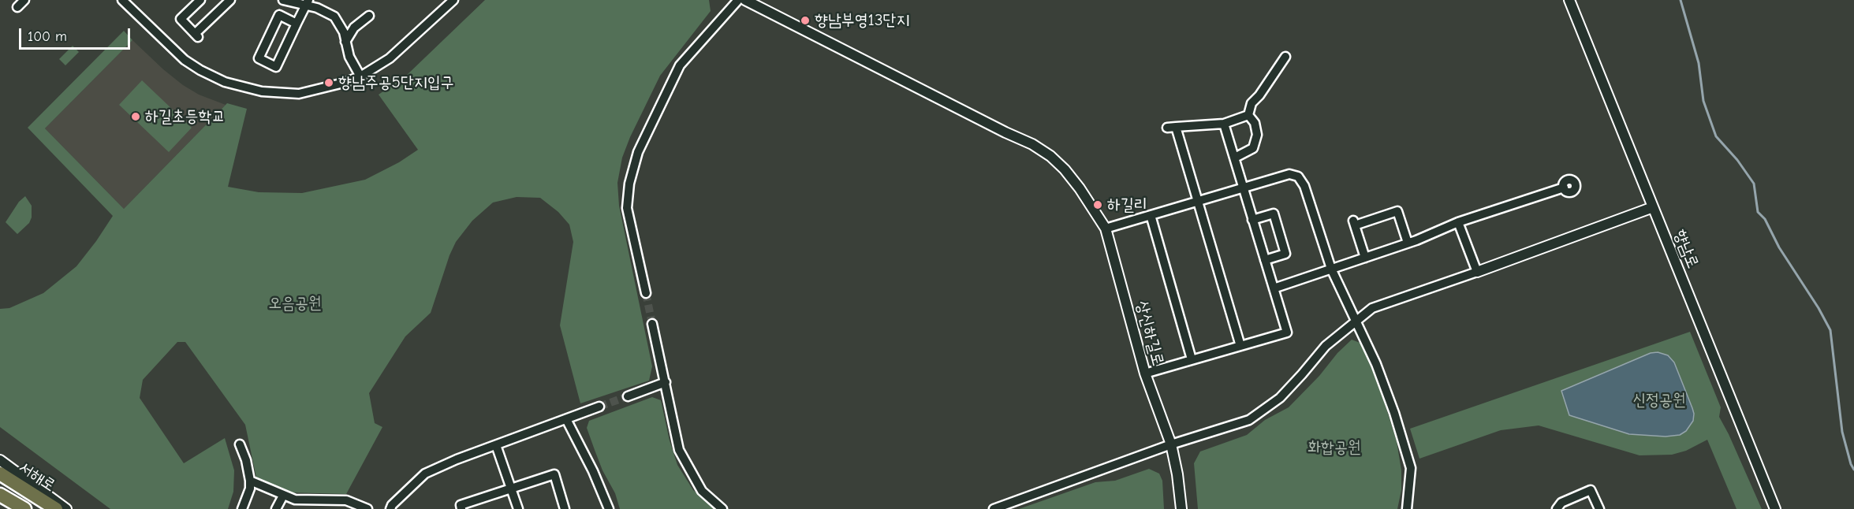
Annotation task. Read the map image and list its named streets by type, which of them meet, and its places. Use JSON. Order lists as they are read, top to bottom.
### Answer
{
  "streets": {
    "highway": ["서해로"],
    "street": ["향남로", "상신하길로"]
  },
  "parks": ["오음공원", "신정공원", "화합공원"],
  "places": [
    "향남부영13단지",
    "향남주공5단지입구",
    "하길초등학교",
    "하길리"
  ],
  "scale_bar": "100 m"
}
